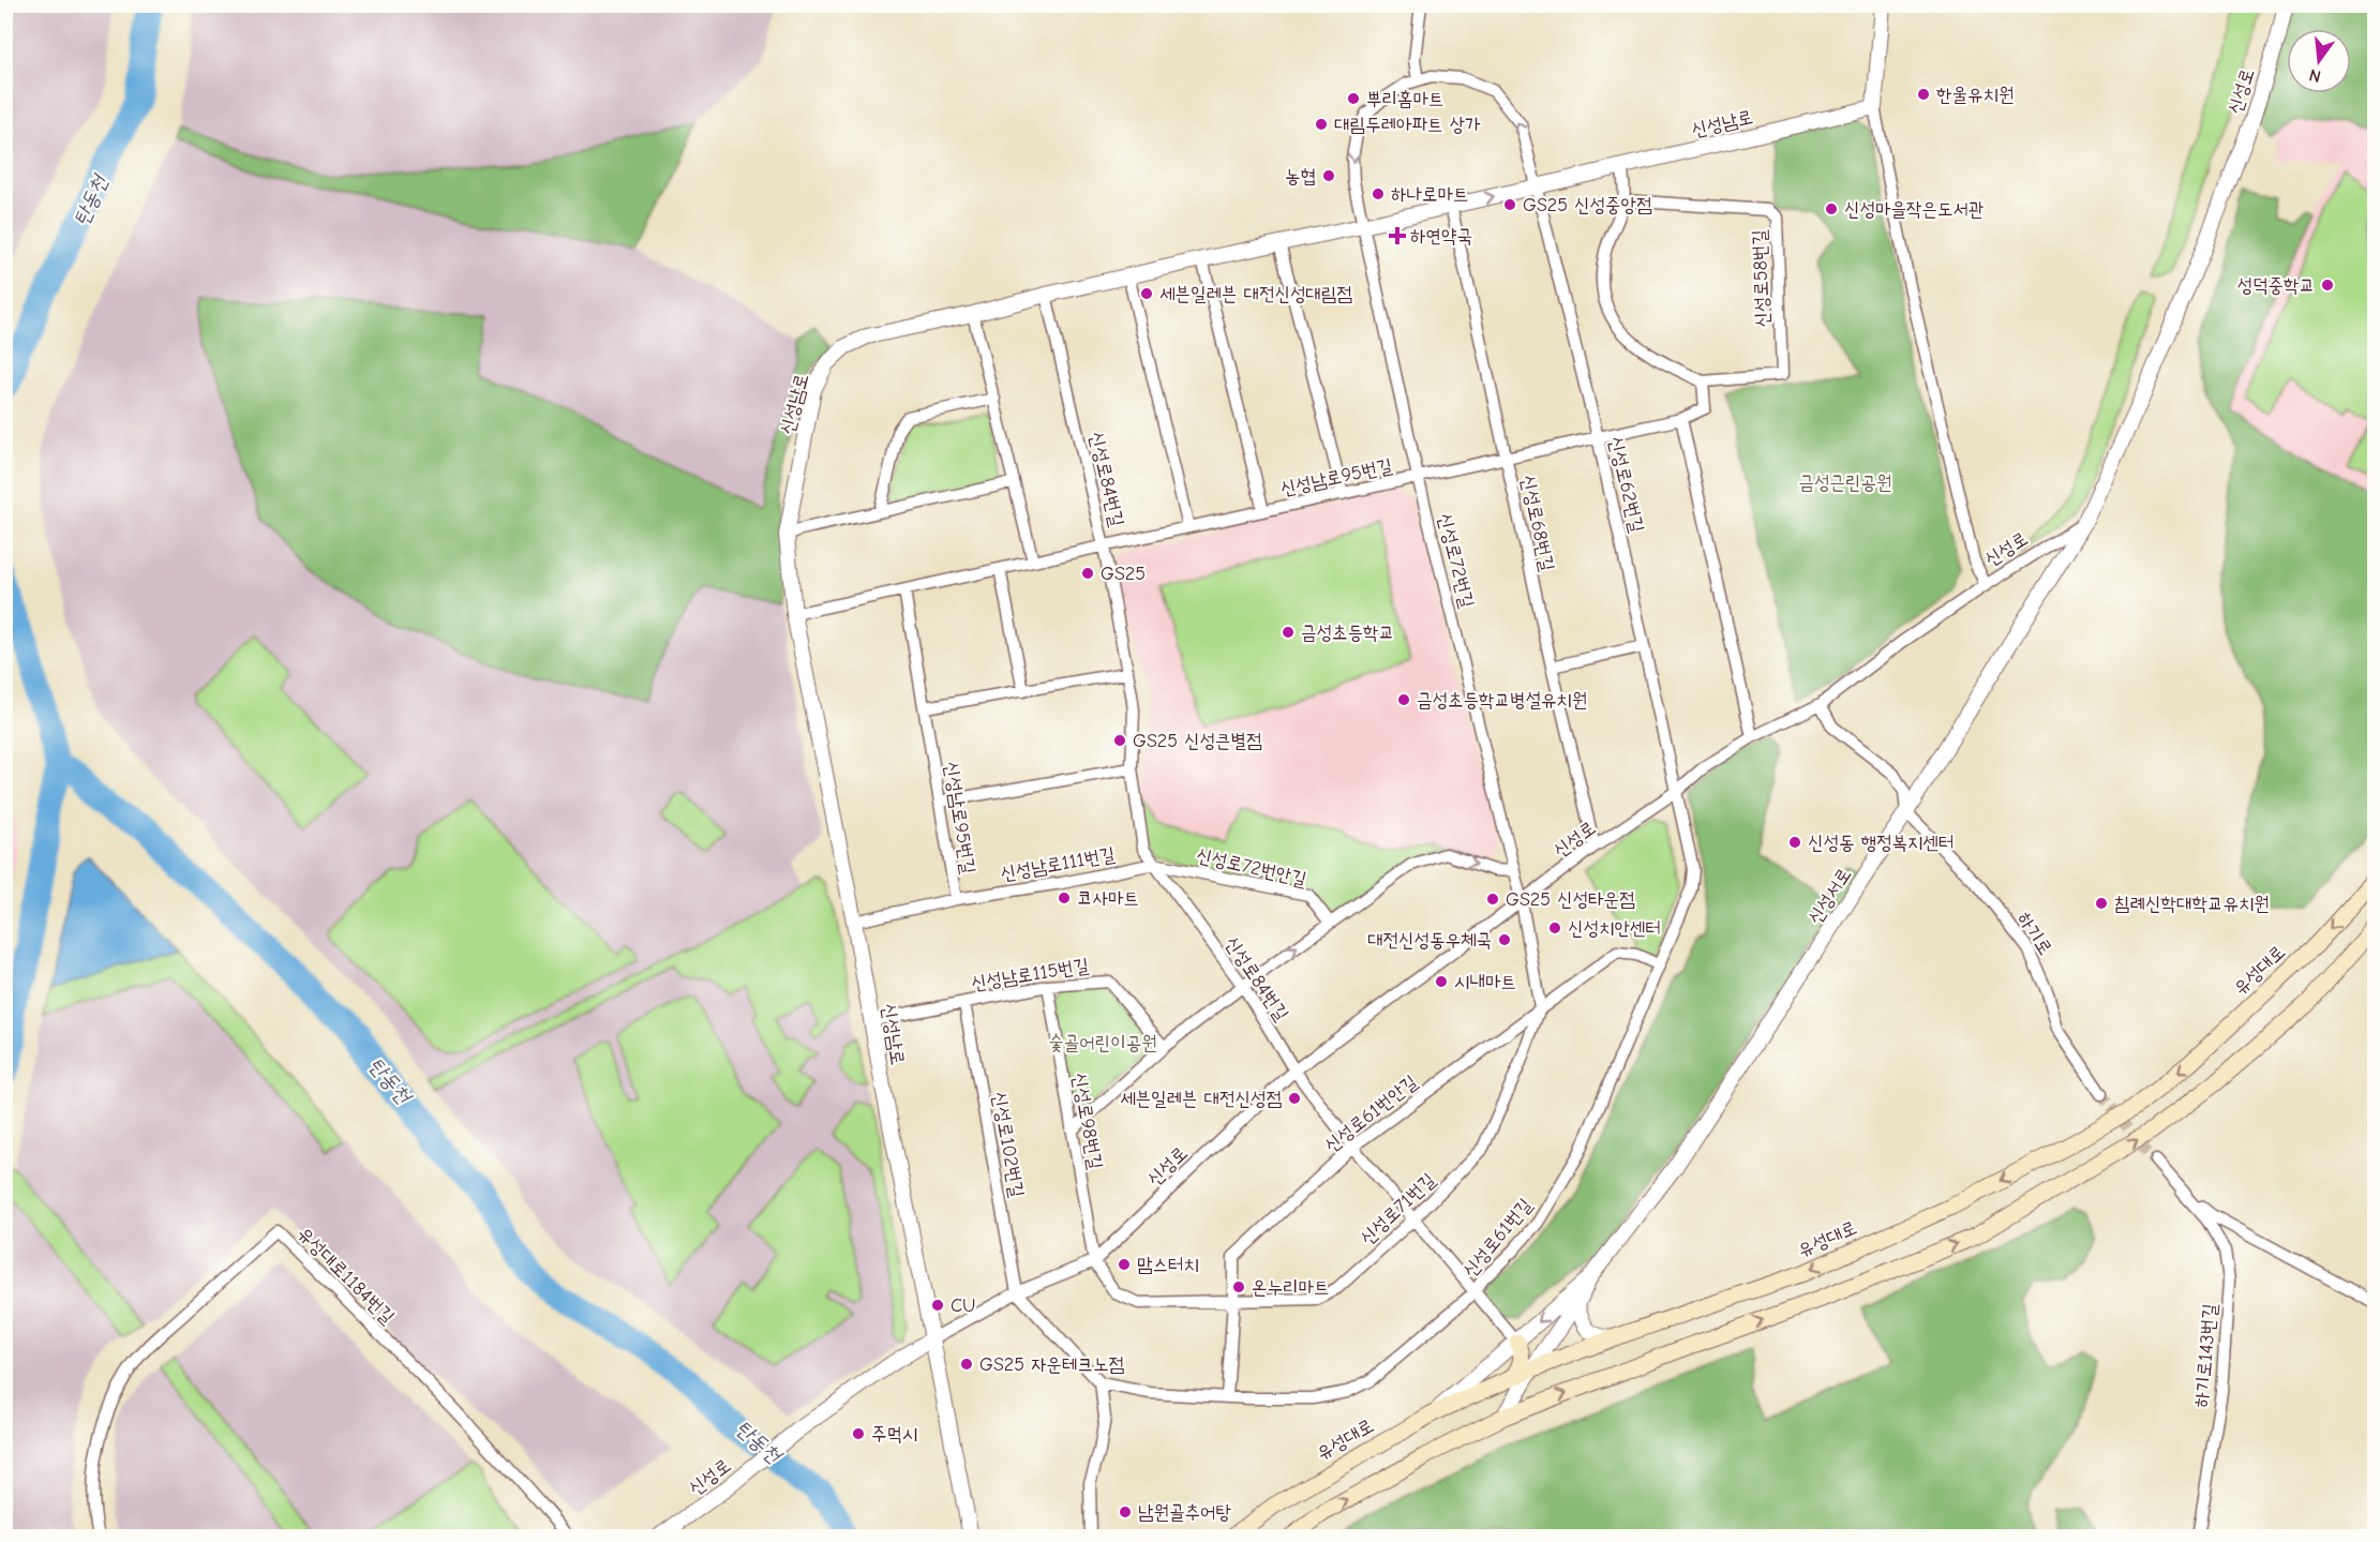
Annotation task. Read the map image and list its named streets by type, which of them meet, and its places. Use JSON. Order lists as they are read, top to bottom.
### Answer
{
  "streets": {
    "main road": ["유성대로"],
    "street": [
      "신성로",
      "신성남로",
      "신성로58번길",
      "신성남로95번길",
      "신성로84번길",
      "신성로62번길",
      "신성로68번길",
      "신성로72번길",
      "신성남로111번길",
      "신성로72번안길",
      "신성서로",
      "하기로",
      "신성남로115번길",
      "신성로61번안길",
      "신성로98번길",
      "신성로102번길",
      "신성로71번길",
      "신성로61번길",
      "유성대로1184번길",
      "하기로143번길"
    ]
  },
  "crossings": [
    ["신성로", "신성남로"],
    ["신성로", "신성로84번길"],
    ["신성로", "신성로62번길"],
    ["신성로", "신성로68번길"],
    ["신성로", "신성로72번길"],
    ["신성로", "신성서로"],
    ["신성로", "신성로98번길"],
    ["신성로", "신성로102번길"],
    ["신성로", "신성로71번길"],
    ["신성로", "신성로61번길"],
    ["신성남로", "신성로58번길"],
    ["신성남로", "신성남로95번길"],
    ["신성남로", "신성로84번길"],
    ["신성남로", "신성로62번길"],
    ["신성남로", "신성로68번길"],
    ["신성남로", "신성로72번길"],
    ["신성남로", "신성남로111번길"],
    ["신성남로", "신성남로115번길"],
    ["신성남로95번길", "신성로84번길"],
    ["신성남로95번길", "신성로62번길"],
    ["신성남로95번길", "신성로68번길"],
    ["신성남로95번길", "신성로72번길"],
    ["신성남로95번길", "신성남로111번길"],
    ["신성로84번길", "신성남로111번길"],
    ["신성로84번길", "신성로72번안길"],
    ["신성로84번길", "신성로61번안길"],
    ["신성로84번길", "신성로71번길"],
    ["신성로84번길", "신성로61번길"],
    ["신성로62번길", "신성로61번길"],
    ["신성로72번길", "신성로71번길"],
    ["신성남로111번길", "신성로72번안길"],
    ["신성서로", "하기로"],
    ["신성남로115번길", "신성로98번길"],
    ["신성남로115번길", "신성로102번길"],
    ["신성로61번안길", "신성로71번길"],
    ["신성로61번안길", "신성로61번길"],
    ["신성로98번길", "신성로71번길"]
  ],
  "water": ["탄동천"],
  "parks": ["금성근린공원", "숯골어린이공원"],
  "places": {
    "other": [
      "한울유치원",
      "뿌리홈마트",
      "대림두레아파트 상가",
      "농협",
      "하나로마트",
      "GS25 신성중앙점",
      "신성마을작은도서관",
      "성덕중학교",
      "세븐일레븐 대전신성대림점",
      "GS25",
      "금성초등학교",
      "금성초등학교병설유치원",
      "GS25 신성큰별점",
      "신성동 행정복지센터",
      "코사마트",
      "GS25 신성타운점",
      "침례신학대학교유치원",
      "신성치안센터",
      "대전신성동우체국",
      "시내마트",
      "세븐일레븐 대전신성점",
      "맘스터치",
      "온누리마트",
      "CU",
      "GS25 자운테크노점",
      "주먹시",
      "남원골추어탕"
    ],
    "health": ["하연약국"]
  },
  "north": "bottom"
}
